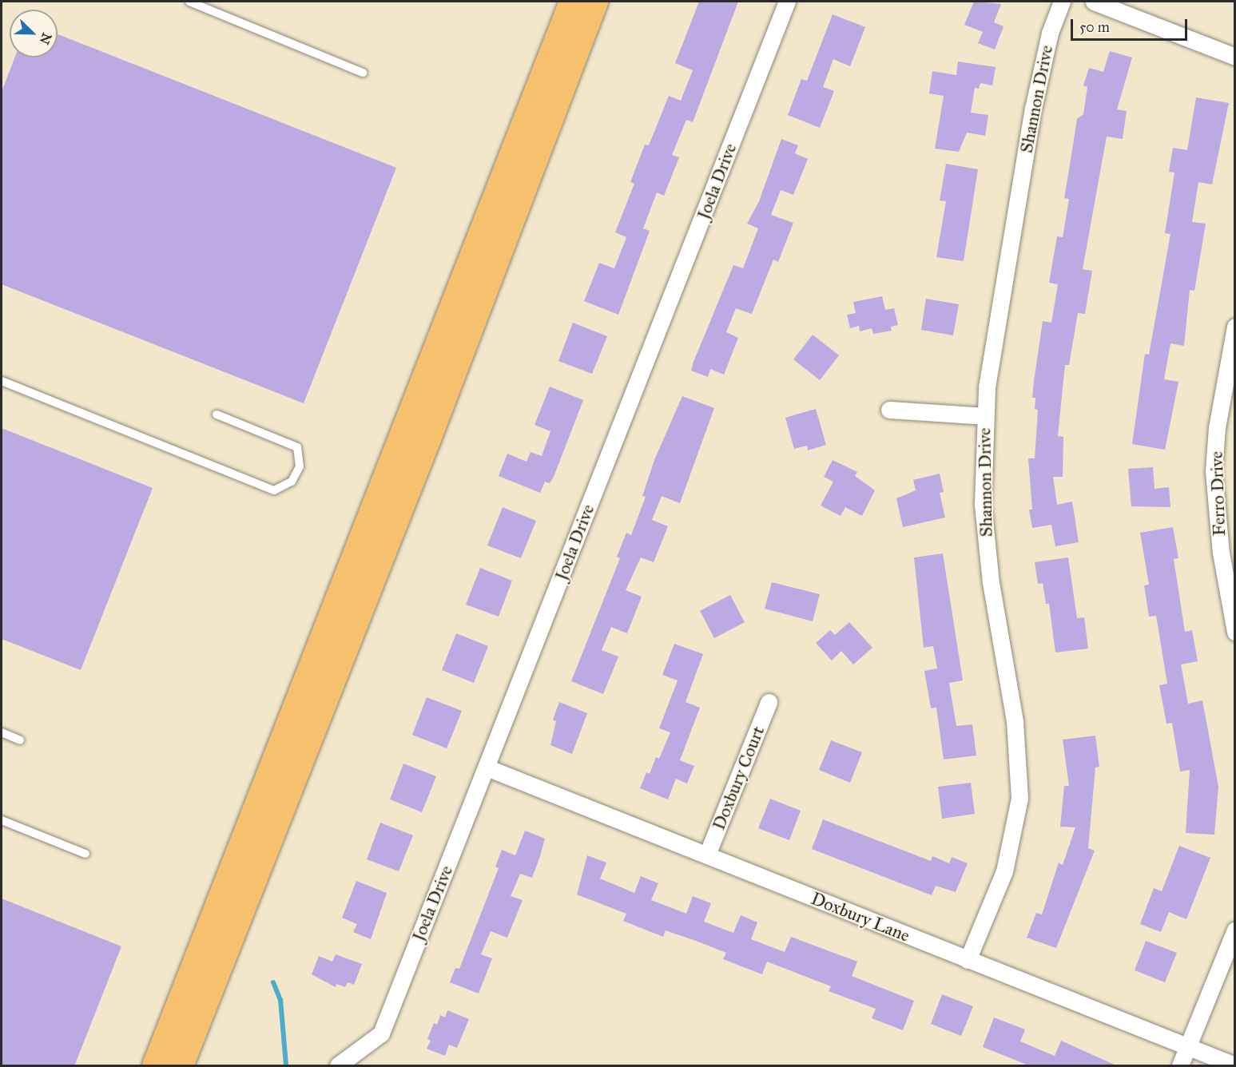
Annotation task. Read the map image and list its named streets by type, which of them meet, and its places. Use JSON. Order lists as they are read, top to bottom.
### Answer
{
  "streets": {
    "street": [
      "Shannon Drive",
      "Joela Drive",
      "Ferro Drive",
      "Doxbury Court",
      "Doxbury Lane"
    ]
  },
  "crossings": [
    ["Shannon Drive", "Doxbury Lane"],
    ["Joela Drive", "Doxbury Lane"],
    ["Doxbury Court", "Doxbury Lane"]
  ],
  "scale_bar": "50 m",
  "north": "bottom right"
}
